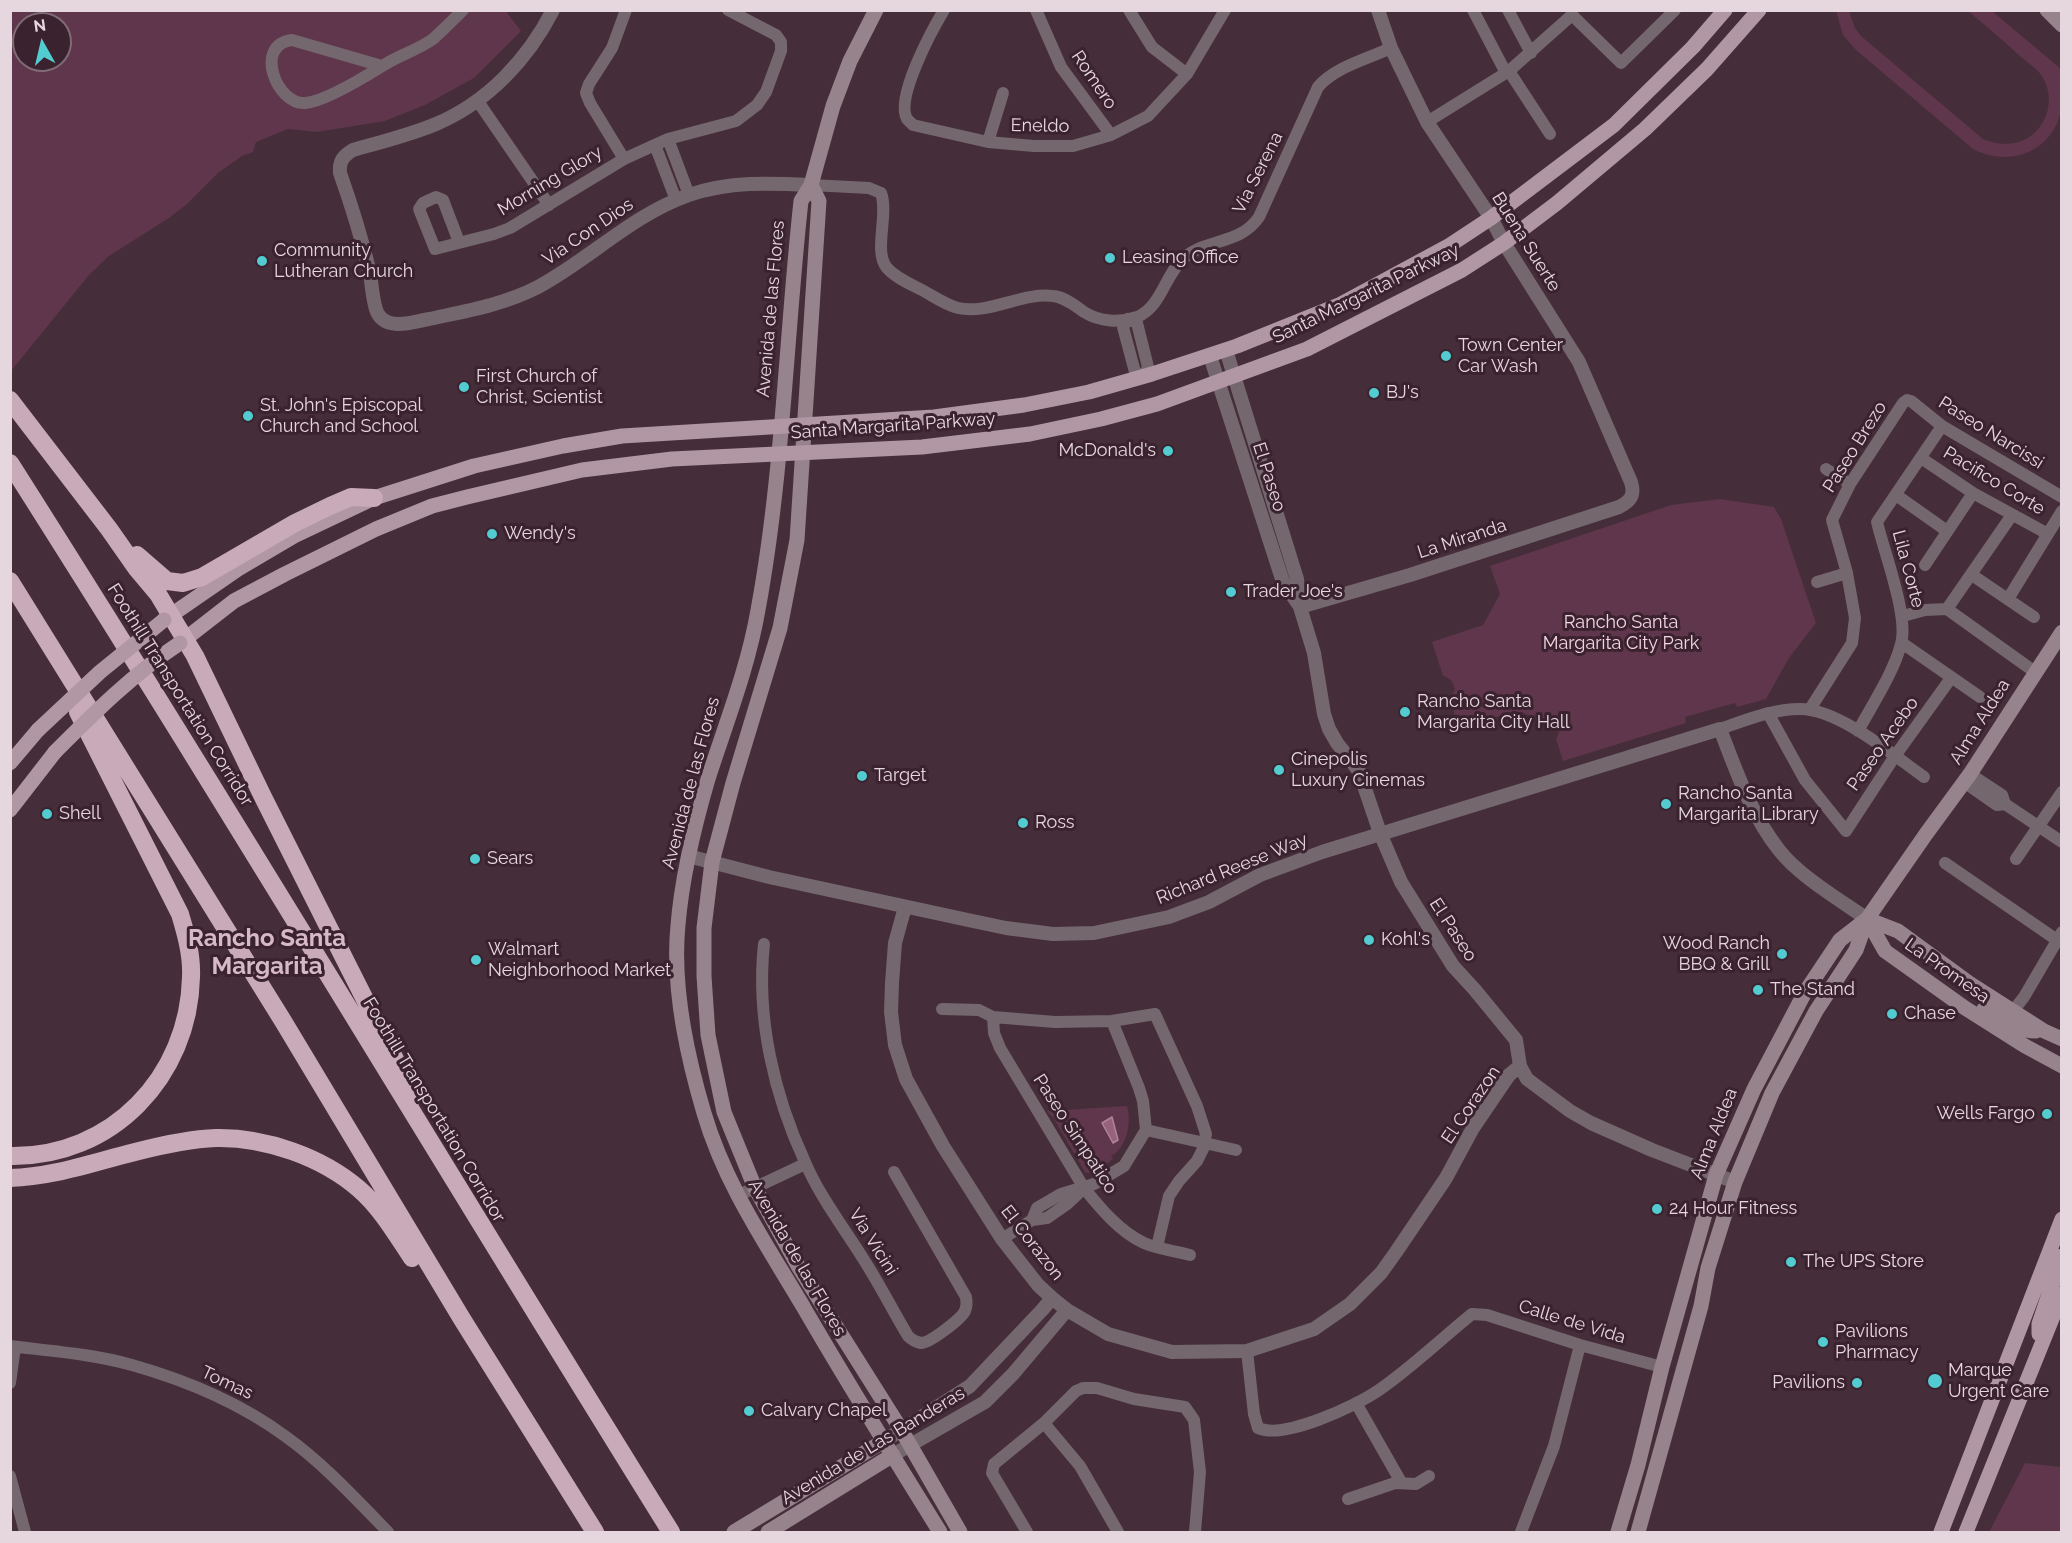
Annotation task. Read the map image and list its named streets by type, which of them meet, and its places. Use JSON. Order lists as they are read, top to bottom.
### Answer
{
  "streets": {
    "highway": ["Foothill Transportation Corridor"],
    "main road": [
      "Santa Margarita Parkway",
      "Avenida de las Flores",
      "Alma Aldea",
      "La Promesa",
      "Avenida de Las Banderas"
    ],
    "street": [
      "Romero",
      "Eneldo",
      "Via Serena",
      "Morning Glory",
      "Via Con Dios",
      "Buena Suerte",
      "Paseo Narcissi",
      "Paseo Brezo",
      "El Paseo",
      "Pacifico Corte",
      "La Miranda",
      "Lila Corte",
      "Paseo Acebo",
      "Richard Reese Way",
      "El Corazon",
      "Paseo Simpatico",
      "Via Vicini",
      "Calle de Vida",
      "Tomas"
    ]
  },
  "crossings": [
    ["Romero", "Eneldo"],
    ["Via Serena", "Buena Suerte"],
    ["Via Con Dios", "Avenida de las Flores"],
    ["Buena Suerte", "Santa Margarita Parkway"],
    ["Buena Suerte", "La Miranda"],
    ["Santa Margarita Parkway", "Avenida de las Flores"],
    ["Santa Margarita Parkway", "El Paseo"],
    ["Avenida de las Flores", "Richard Reese Way"],
    ["Avenida de las Flores", "Avenida de Las Banderas"],
    ["Paseo Narcissi", "Paseo Brezo"],
    ["Paseo Narcissi", "Lila Corte"],
    ["El Paseo", "La Miranda"],
    ["El Paseo", "Alma Aldea"],
    ["El Paseo", "Richard Reese Way"],
    ["El Paseo", "El Corazon"],
    ["Pacifico Corte", "Lila Corte"],
    ["Alma Aldea", "La Promesa"],
    ["Alma Aldea", "Calle de Vida"],
    ["Richard Reese Way", "El Corazon"],
    ["El Corazon", "Avenida de Las Banderas"]
  ],
  "districts": ["Rancho Santa Margarita"],
  "parks": ["Rancho Santa Margarita City Park"],
  "places": [
    "Leasing Office",
    "Community Lutheran Church",
    "Town Center Car Wash",
    "First Church of Christ, Scientist",
    "BJ's",
    "St. John's Episcopal Church and School",
    "McDonald's",
    "Wendy's",
    "Trader Joe's",
    "Rancho Santa Margarita City Hall",
    "Cinepolis Luxury Cinemas",
    "Target",
    "Rancho Santa Margarita Library",
    "Shell",
    "Ross",
    "Sears",
    "Kohl's",
    "Wood Ranch BBQ & Grill",
    "Walmart Neighborhood Market",
    "The Stand",
    "Chase",
    "Wells Fargo",
    "24 Hour Fitness",
    "The UPS Store",
    "Pavilions Pharmacy",
    "Marque Urgent Care",
    "Pavilions",
    "Calvary Chapel"
  ],
  "north": "top"
}
